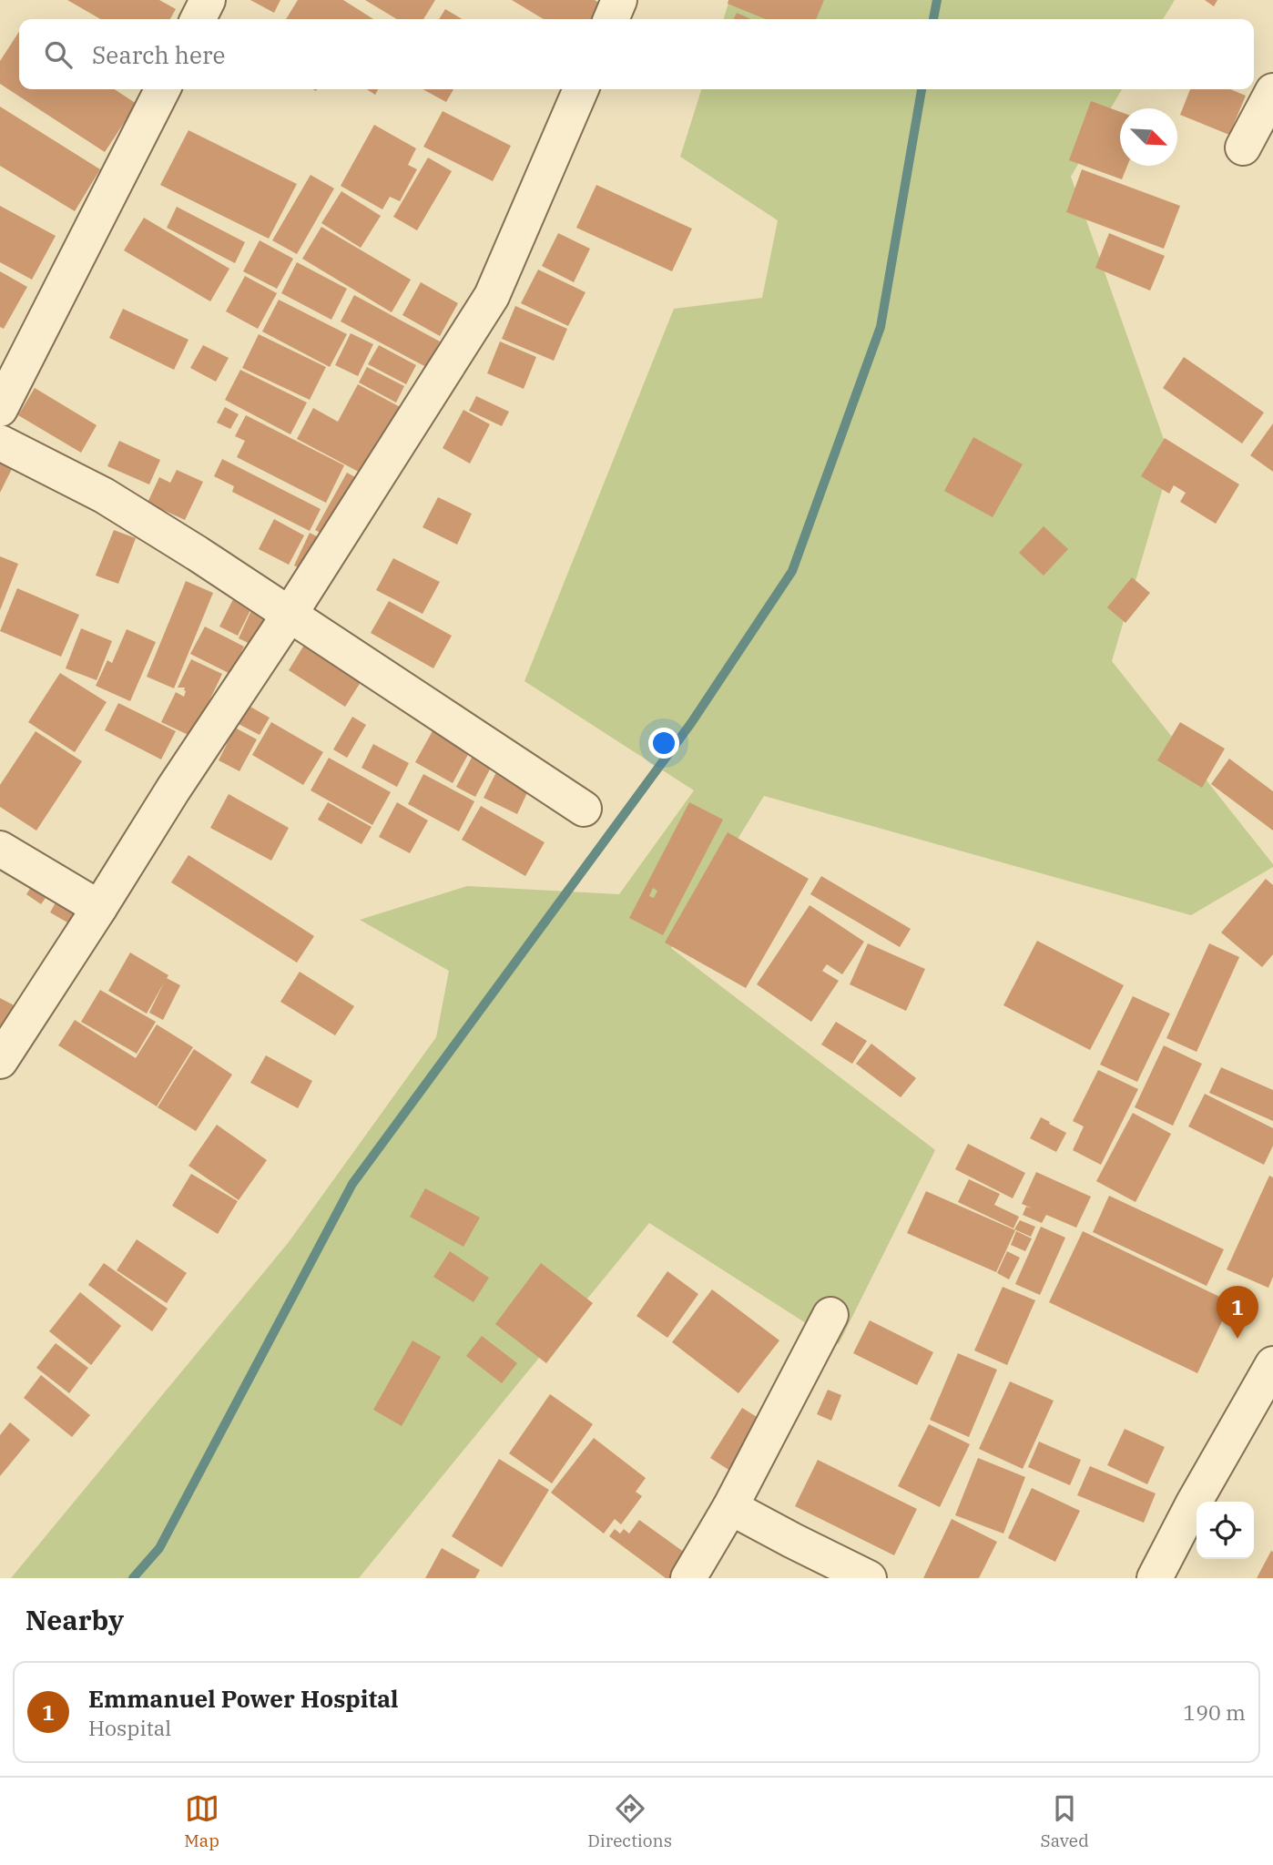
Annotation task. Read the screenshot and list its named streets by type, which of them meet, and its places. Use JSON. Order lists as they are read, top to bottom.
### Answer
{
  "north": "bottom right",
  "page": {
    "search": "Search here",
    "pins": "1",
    "heading": "Nearby",
    "list": [
      {
        "mark": "1",
        "name": "Emmanuel Power Hospital",
        "note": "Hospital",
        "value": "190 m"
      }
    ],
    "nav": ["Map", "Directions", "Saved"]
  }
}
